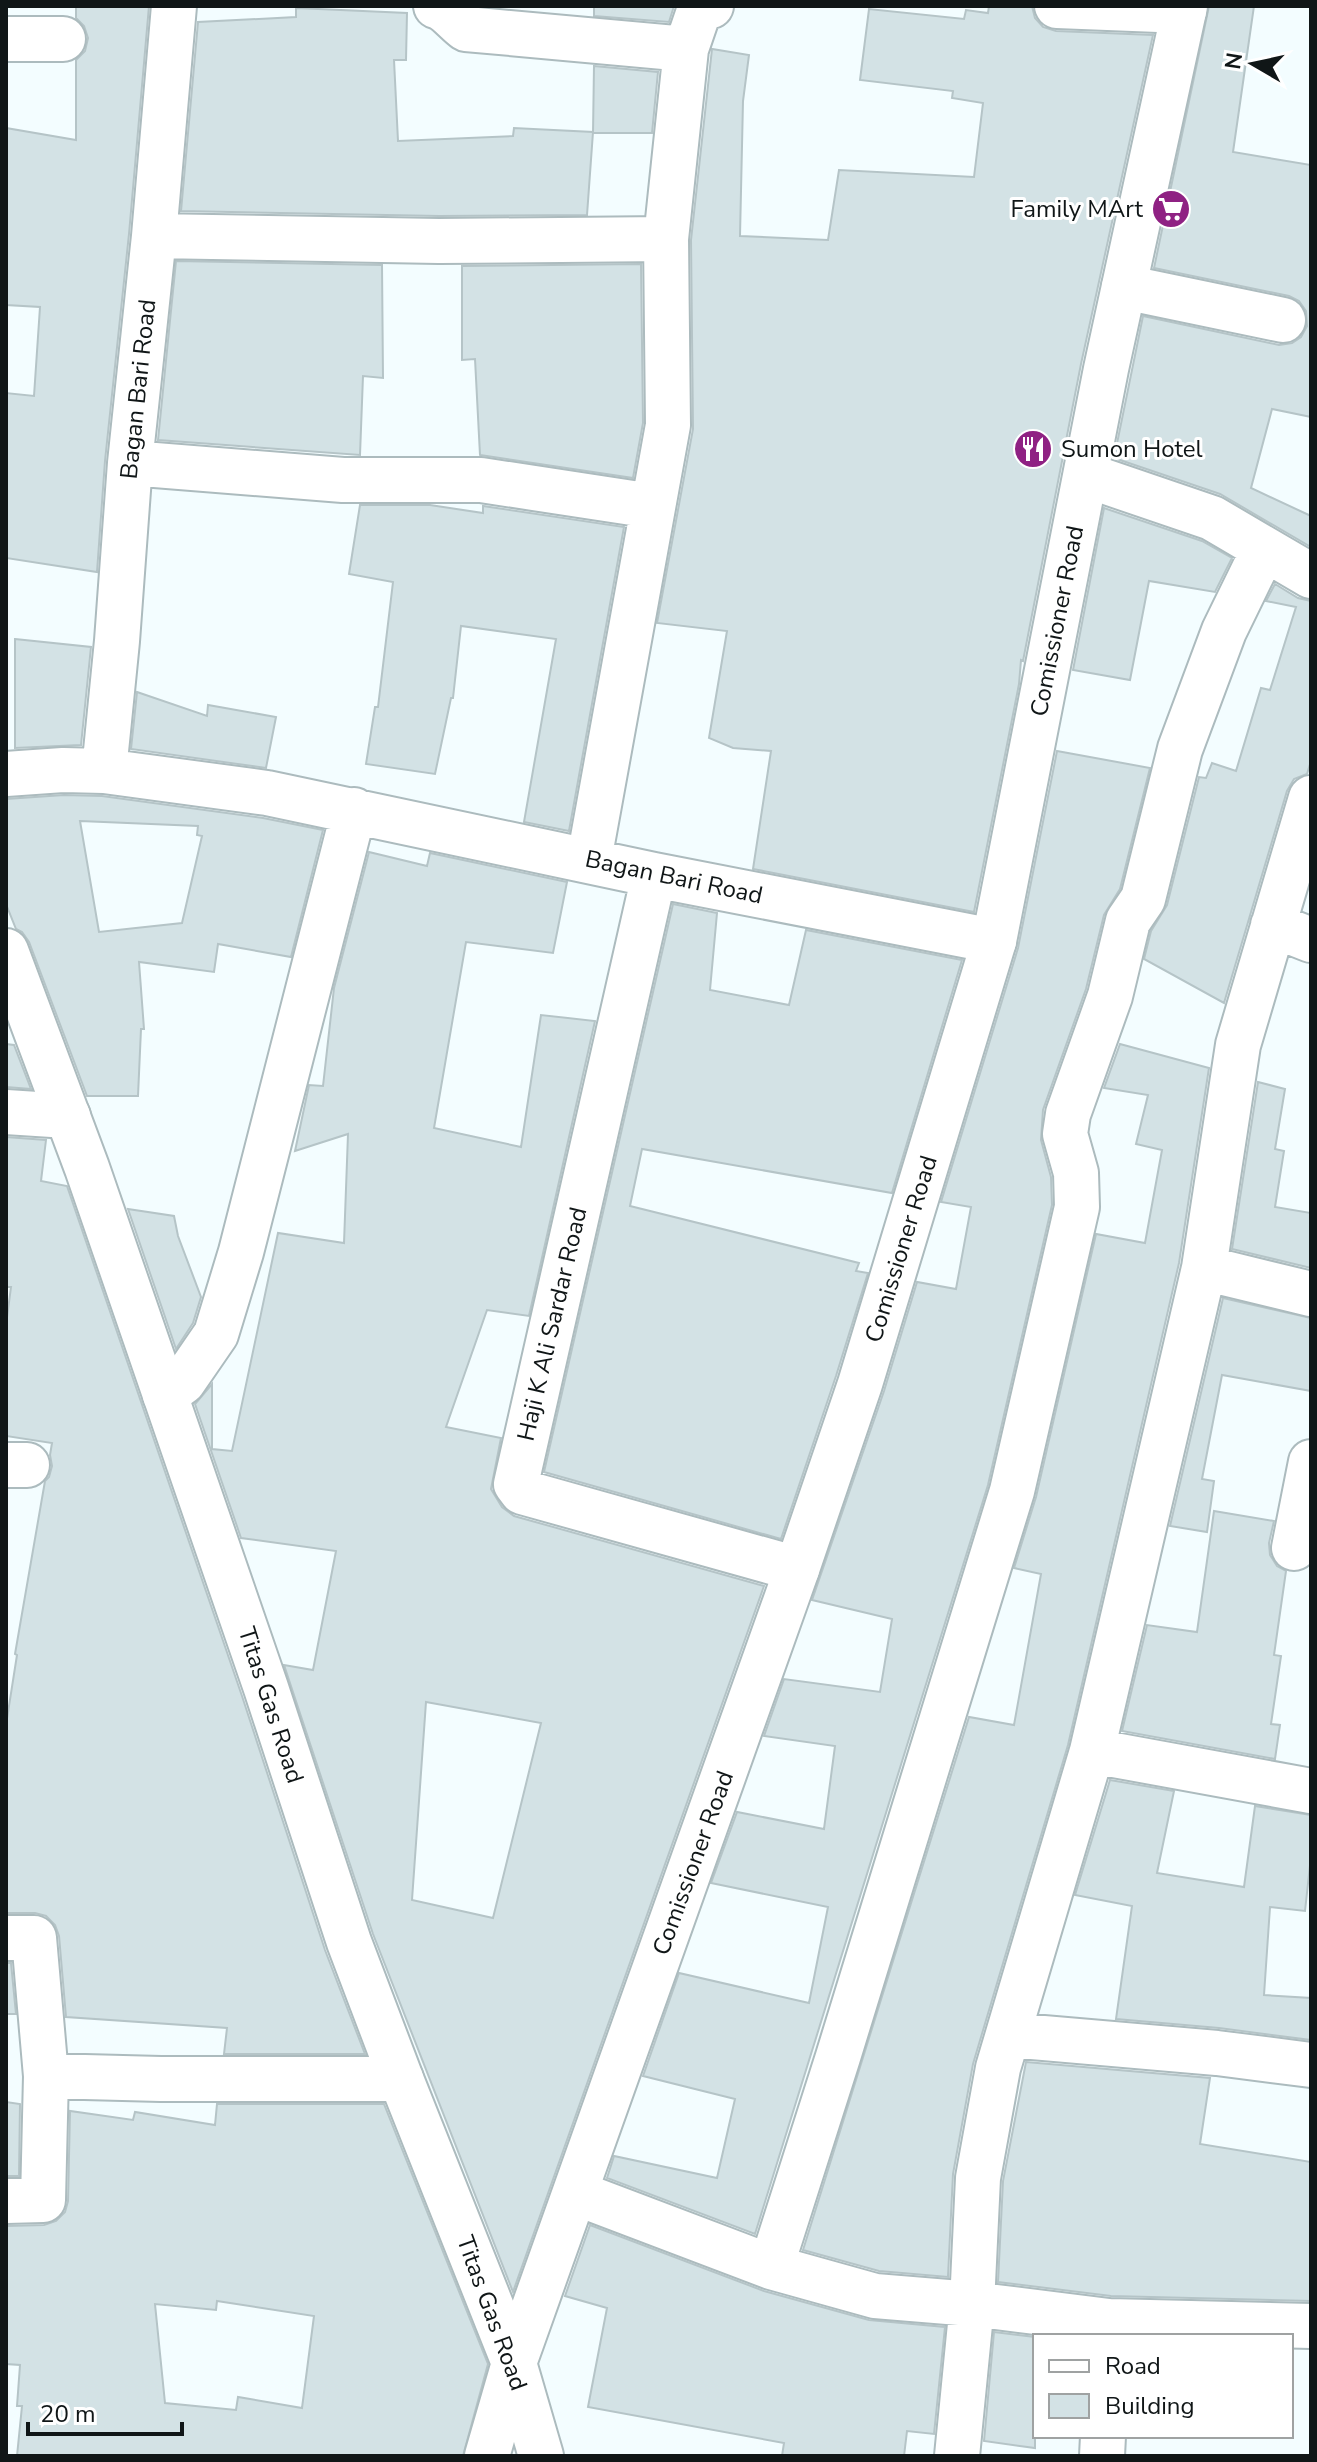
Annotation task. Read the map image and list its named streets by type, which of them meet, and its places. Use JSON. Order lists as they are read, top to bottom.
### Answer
{
  "streets": {
    "street": [
      "Bagan Bari Road",
      "Comissioner Road",
      "Haji K Ali Sardar Road",
      "Titas Gas Road"
    ]
  },
  "crossings": [
    ["Bagan Bari Road", "Comissioner Road"],
    ["Bagan Bari Road", "Haji K Ali Sardar Road"],
    ["Comissioner Road", "Haji K Ali Sardar Road"],
    ["Comissioner Road", "Titas Gas Road"]
  ],
  "places": {
    "supermarket": ["Family MArt"],
    "restaurant": ["Sumon Hotel"]
  },
  "legend": ["Road", "Building"],
  "scale_bar": "20 m",
  "north": "left"
}
